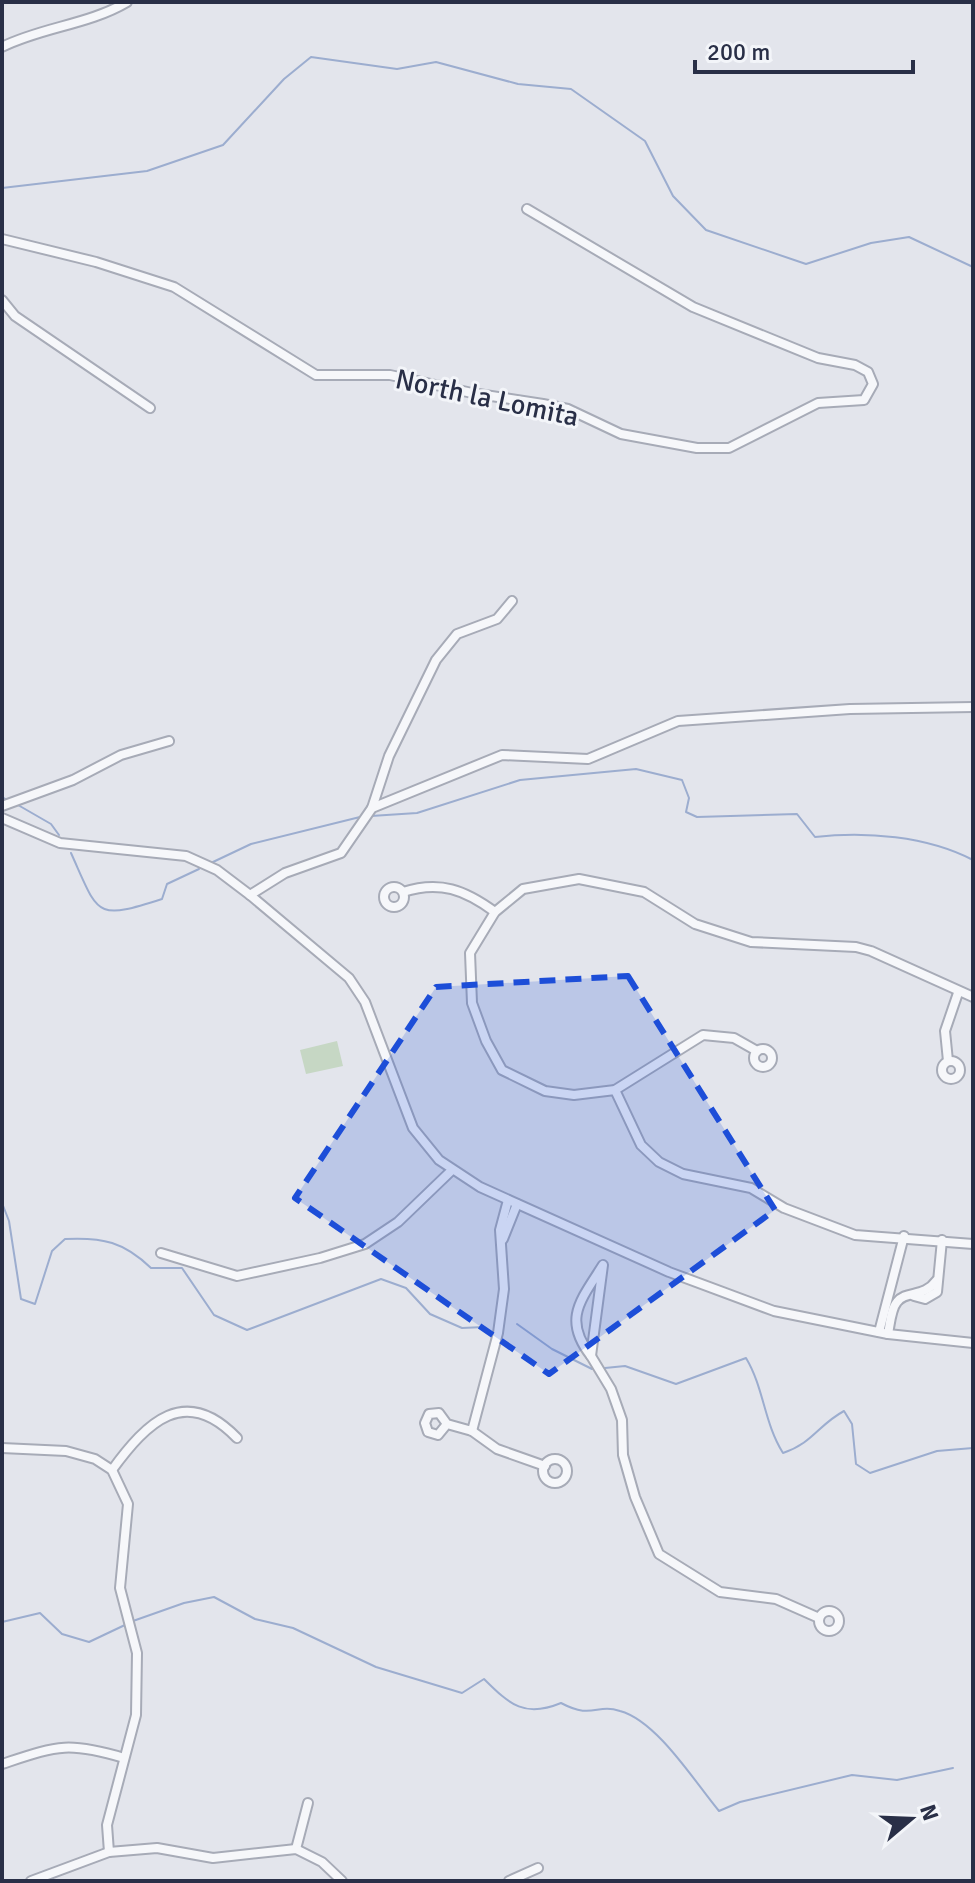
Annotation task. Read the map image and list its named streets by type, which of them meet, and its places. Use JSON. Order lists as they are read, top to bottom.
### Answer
{
  "streets": {
    "street": ["North la Lomita"]
  },
  "scale_bar": "200 m",
  "north": "right"
}
